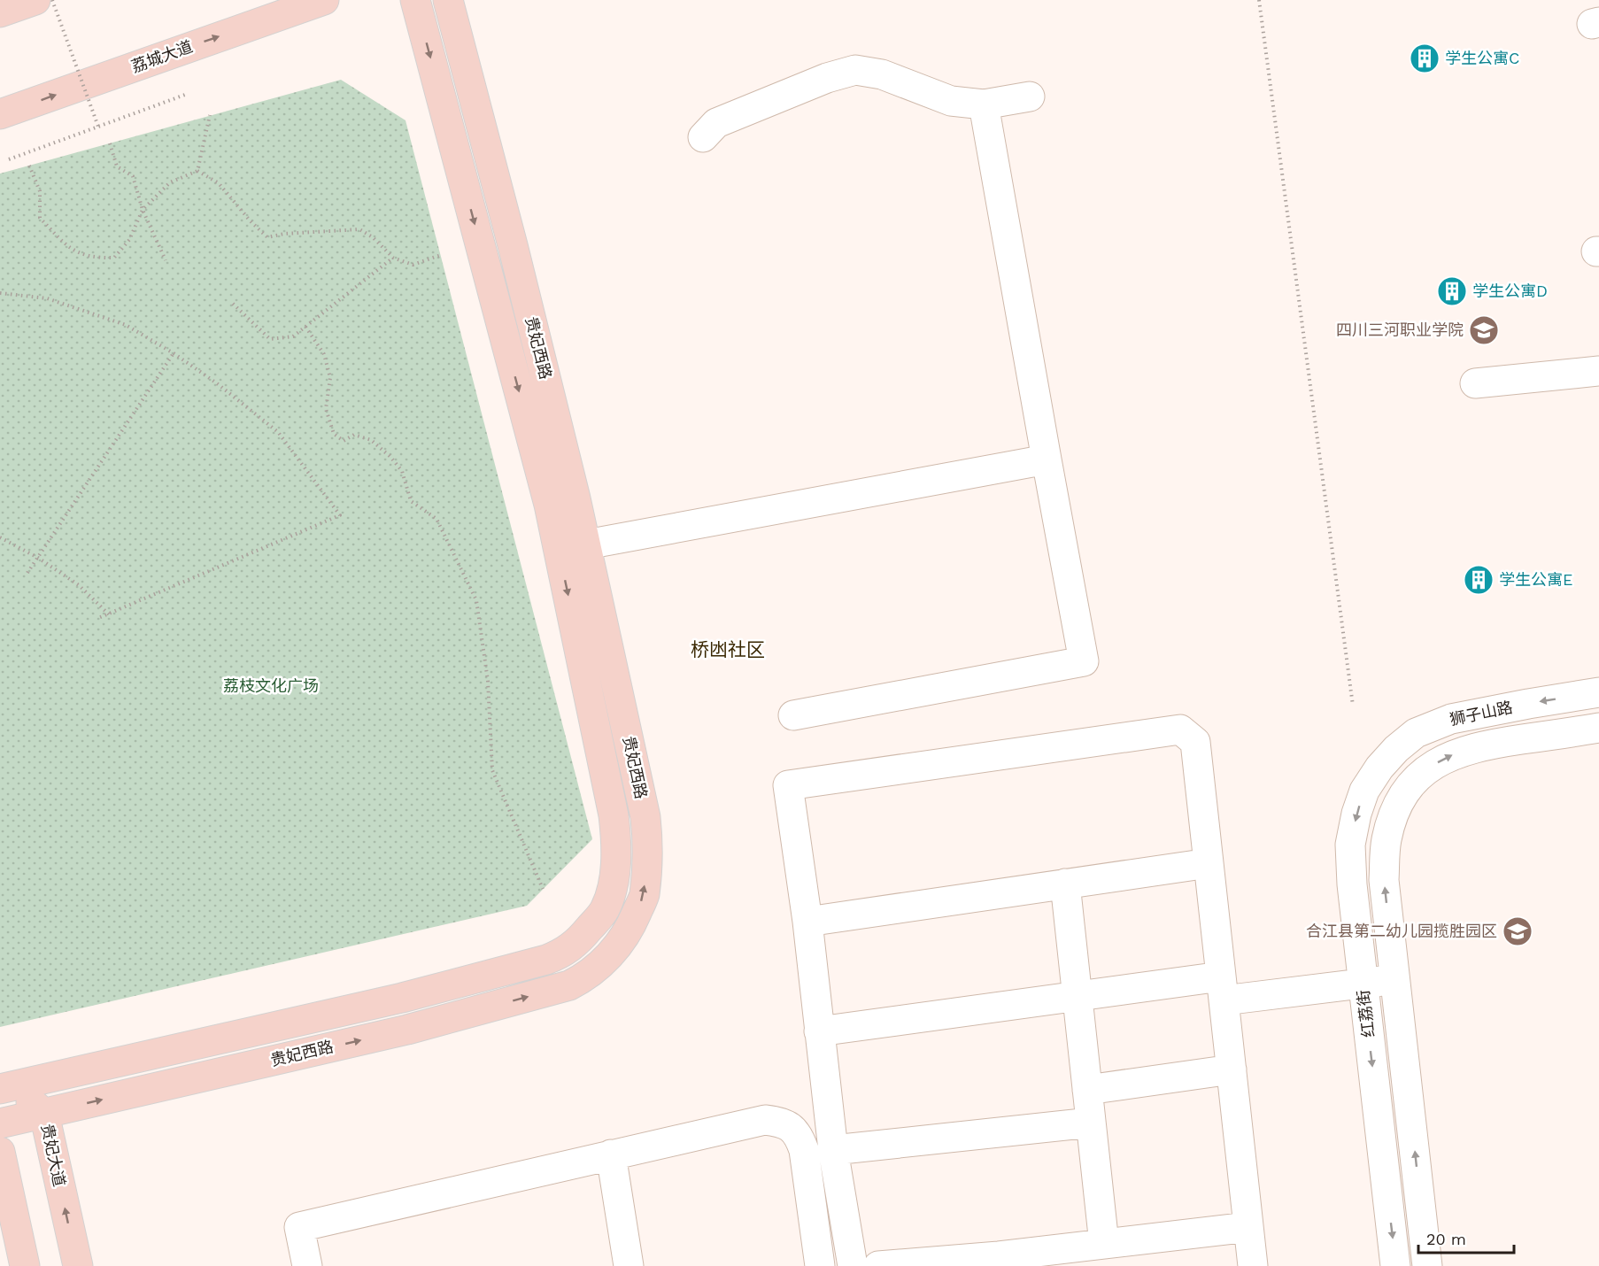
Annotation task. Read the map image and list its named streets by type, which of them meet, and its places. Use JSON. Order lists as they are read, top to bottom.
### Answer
{
  "streets": {
    "main road": ["荔城大道", "贵妃西路", "贵妃大道"],
    "street": ["狮子山路", "红荔街"]
  },
  "crossings": [
    ["贵妃西路", "贵妃大道"],
    ["狮子山路", "红荔街"]
  ],
  "one_way": ["荔城大道"],
  "districts": ["桥凼社区"],
  "parks": ["荔枝文化广场"],
  "places": {
    "building": ["学生公寓C", "学生公寓D", "学生公寓E"],
    "school or university": ["四川三河职业学院", "合江县第二幼儿园揽胜园区"]
  },
  "scale_bar": "20 m"
}
